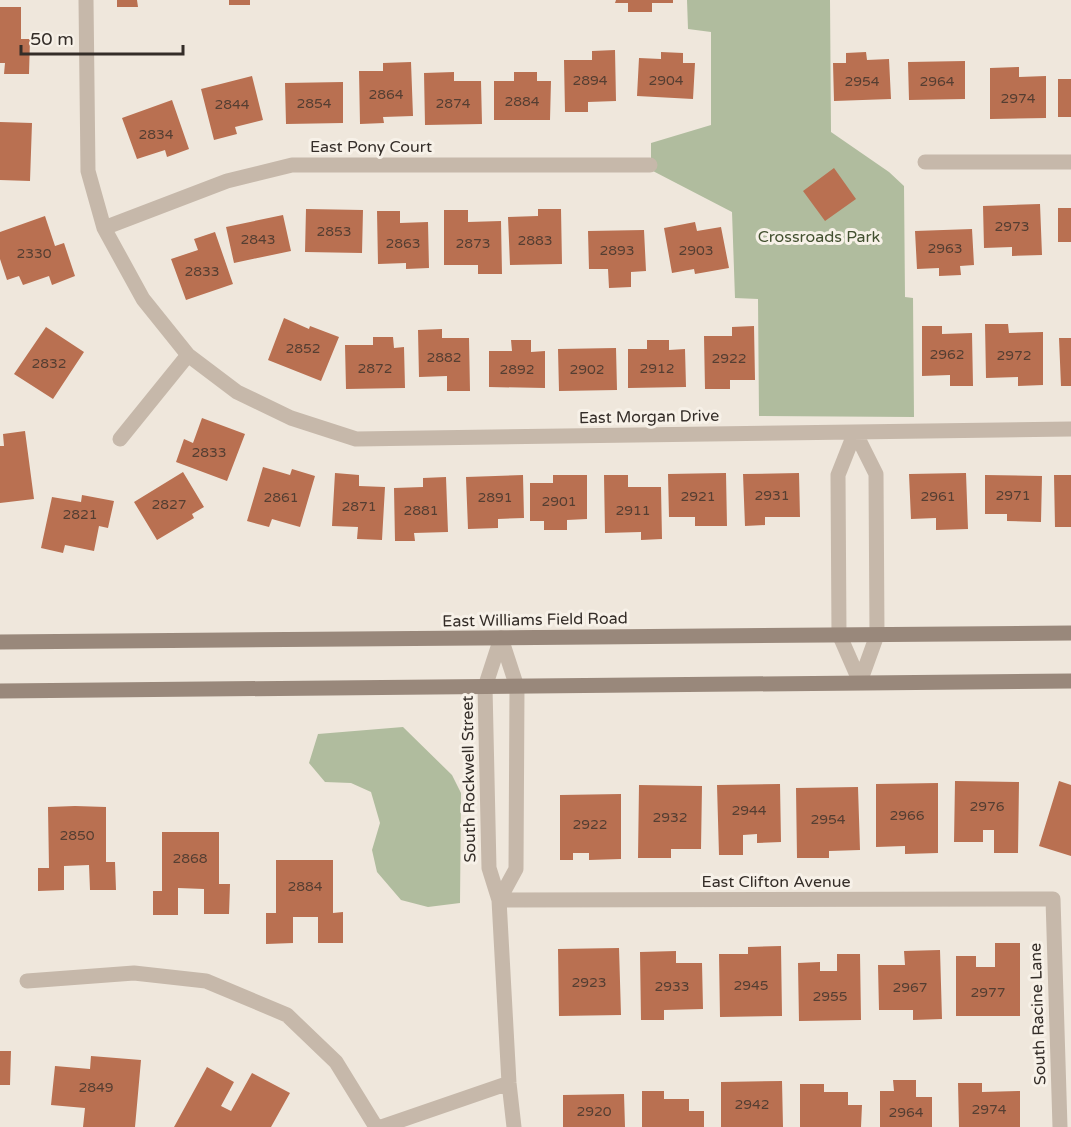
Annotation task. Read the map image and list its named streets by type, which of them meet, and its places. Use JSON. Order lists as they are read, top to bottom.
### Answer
{
  "streets": {
    "main road": ["East Williams Field Road"],
    "street": [
      "East Pony Court",
      "East Morgan Drive",
      "South Rockwell Street",
      "East Clifton Avenue",
      "South Racine Lane"
    ]
  },
  "crossings": [
    ["East Pony Court", "East Morgan Drive"],
    ["East Williams Field Road", "South Rockwell Street"],
    ["South Rockwell Street", "East Clifton Avenue"],
    ["East Clifton Avenue", "South Racine Lane"]
  ],
  "parks": ["Crossroads Park"],
  "house_numbers": [
    "2894",
    "2904",
    "2954",
    "2964",
    "2864",
    "2974",
    "2884",
    "2854",
    "2874",
    "2844",
    "2834",
    "2973",
    "2853",
    "2843",
    "2883",
    "2863",
    "2873",
    "2963",
    "2893",
    "2903",
    "2330",
    "2833",
    "2852",
    "2962",
    "2972",
    "2882",
    "2922",
    "2832",
    "2872",
    "2912",
    "2892",
    "2902",
    "2833",
    "2931",
    "2971",
    "2921",
    "2961",
    "2861",
    "2891",
    "2901",
    "2827",
    "2871",
    "2881",
    "2911",
    "2821",
    "2976",
    "2944",
    "2966",
    "2932",
    "2954",
    "2922",
    "2850",
    "2868",
    "2884",
    "2923",
    "2945",
    "2933",
    "2967",
    "2977",
    "2955",
    "2849",
    "2942",
    "2974",
    "2920",
    "2964"
  ],
  "scale_bar": "50 m"
}
